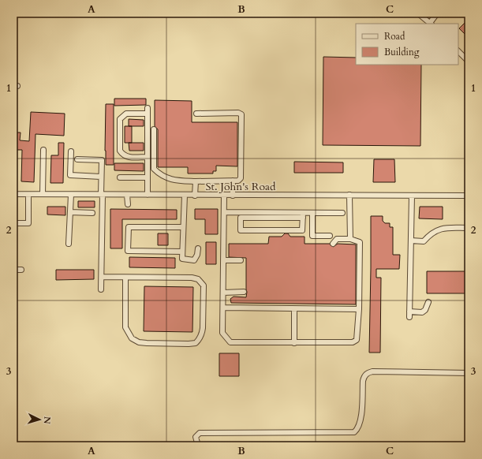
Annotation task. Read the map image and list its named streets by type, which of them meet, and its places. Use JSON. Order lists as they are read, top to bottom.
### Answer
{
  "streets": {
    "street": ["St. John's Road"]
  },
  "legend": ["Road", "Building"],
  "north": "right",
  "grid": {
    "columns": ["A", "B", "C"],
    "rows": ["1", "2", "3"]
  }
}
